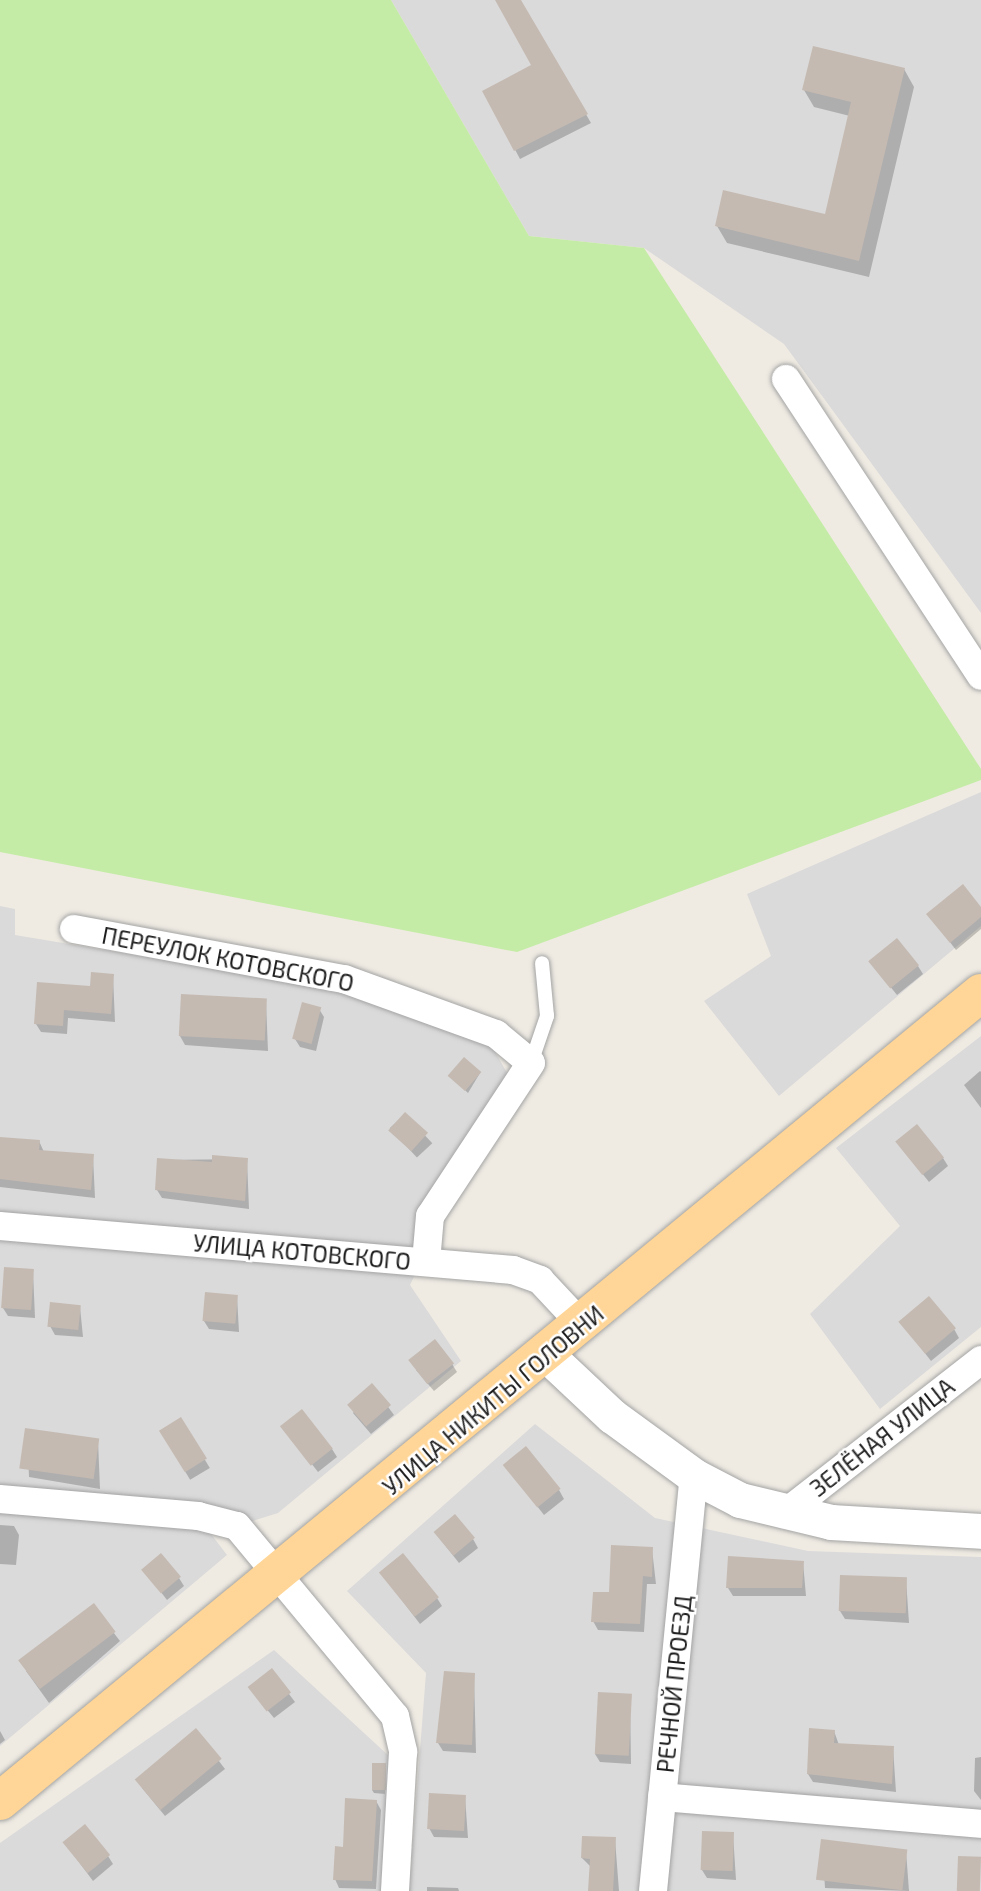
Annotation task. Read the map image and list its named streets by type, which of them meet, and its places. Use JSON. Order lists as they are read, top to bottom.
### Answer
{
  "streets": {
    "main road": ["УЛИЦА НИКИТЫ ГОЛОВНИ"],
    "street": [
      "ПЕРЕУЛОК КОТОВСКОГО",
      "УЛИЦА КОТОВСКОГО",
      "ЗЕЛЁНАЯ УЛИЦА",
      "РЕЧНОЙ ПРОЕЗД"
    ]
  },
  "crossings": [
    ["УЛИЦА КОТОВСКОГО", "УЛИЦА НИКИТЫ ГОЛОВНИ"]
  ]
}
